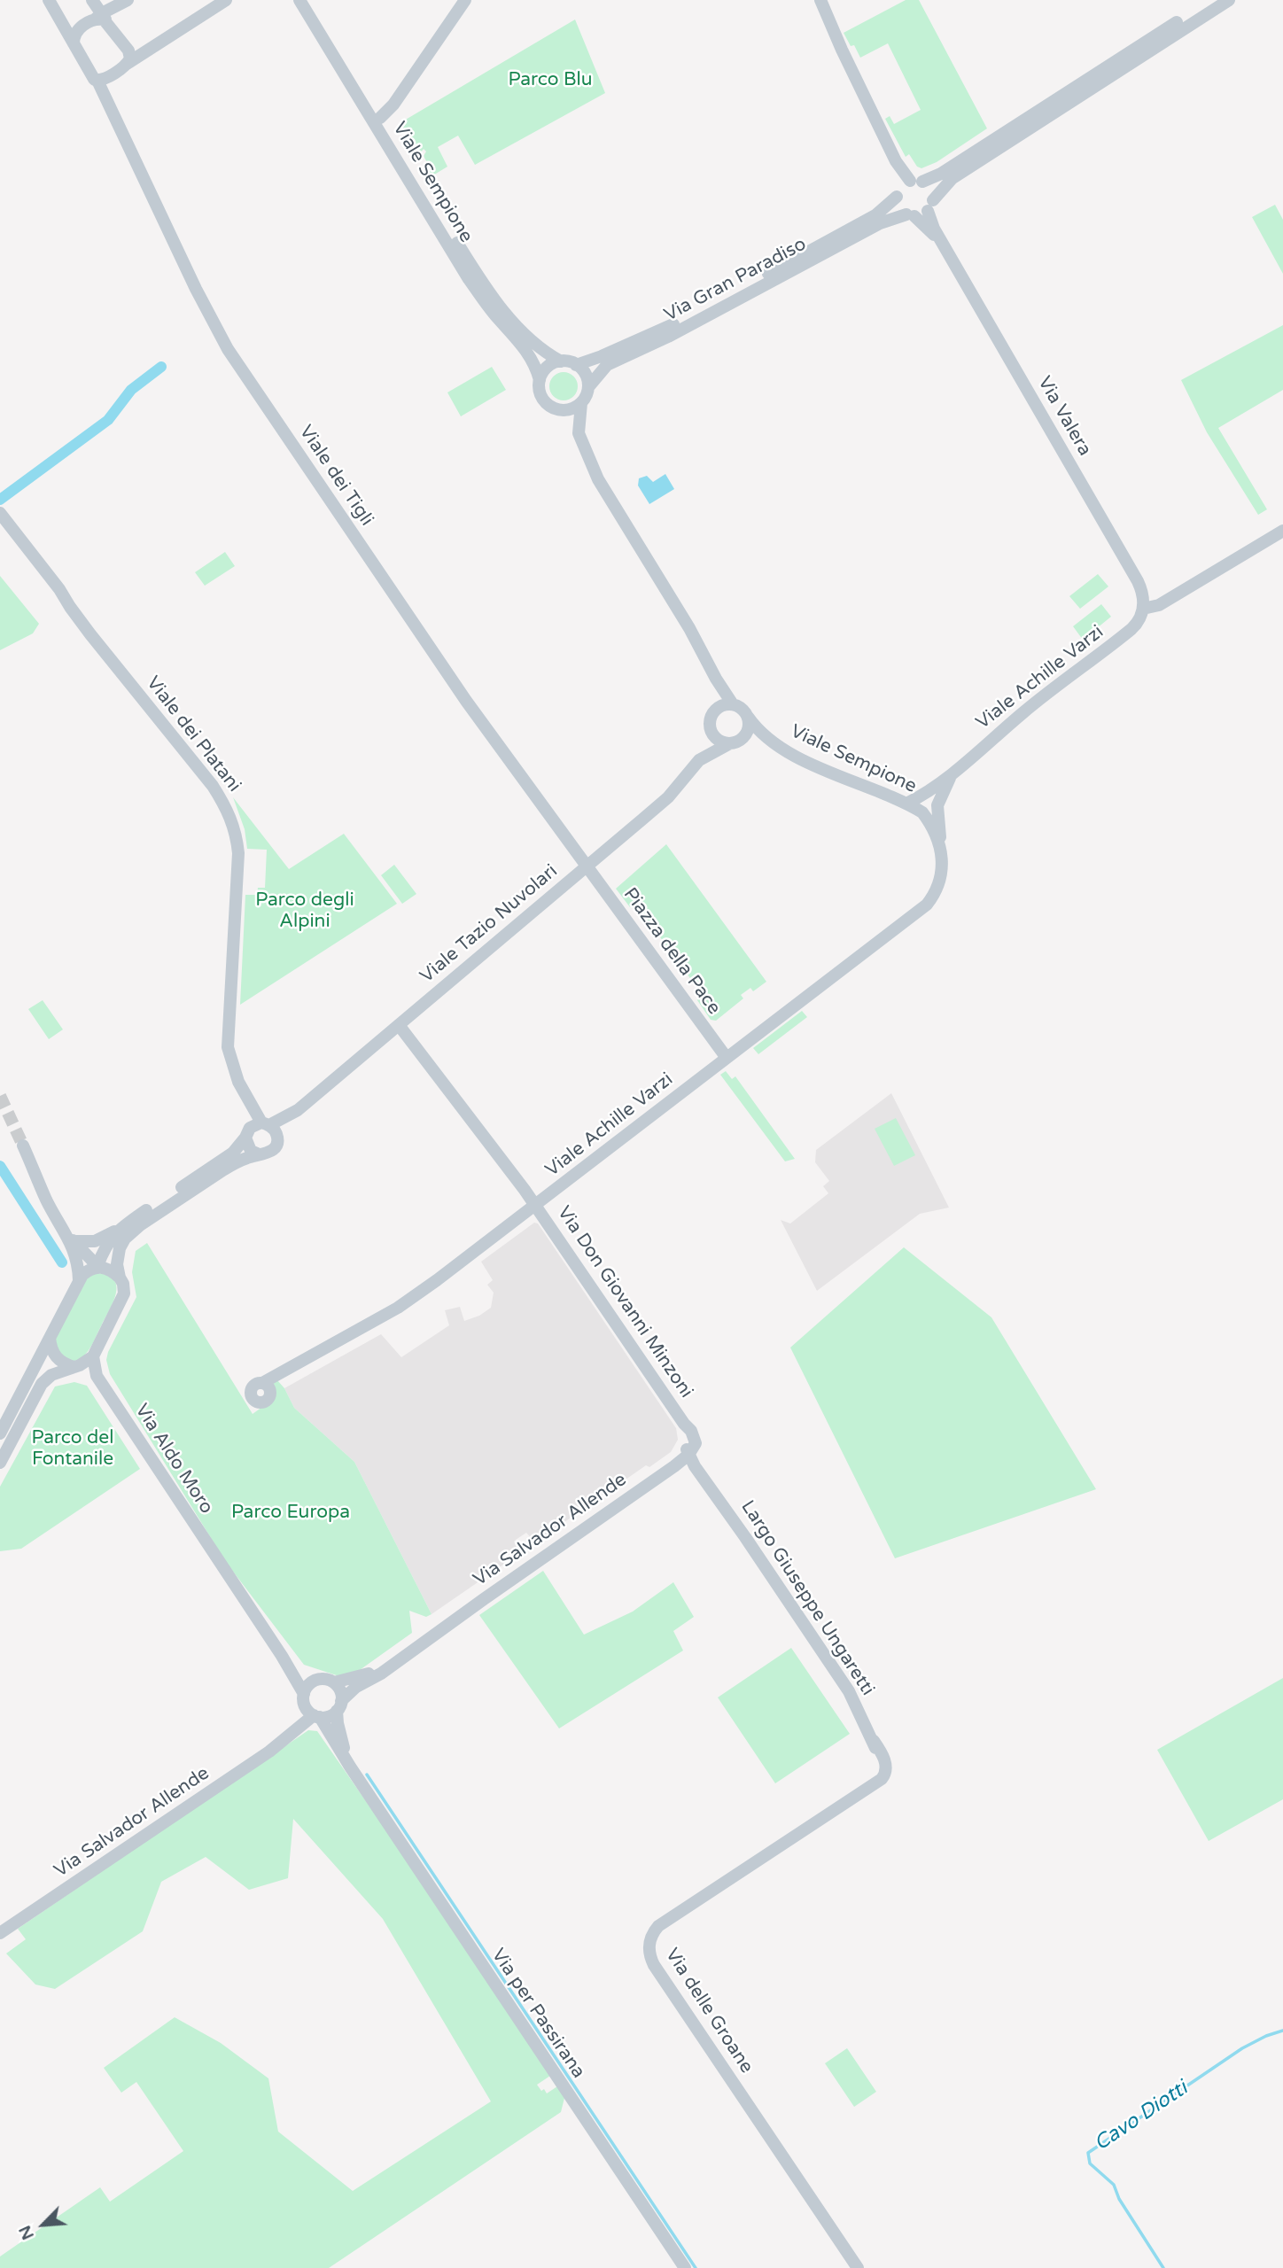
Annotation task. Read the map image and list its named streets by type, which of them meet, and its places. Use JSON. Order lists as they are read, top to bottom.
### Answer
{
  "streets": {
    "street": [
      "Viale Sempione",
      "Via Gran Paradiso",
      "Via Valera",
      "Viale dei Tigli",
      "Viale Achille Varzi",
      "Viale dei Platani",
      "Viale Tazio Nuvolari",
      "Piazza della Pace",
      "Via Don Giovanni Minzoni",
      "Via Aldo Moro",
      "Via Salvador Allende",
      "Largo Giuseppe Ungaretti",
      "Via delle Groane",
      "Via per Passirana"
    ]
  },
  "crossings": [
    ["Viale Sempione", "Via Gran Paradiso"],
    ["Viale Sempione", "Viale Achille Varzi"],
    ["Viale Sempione", "Viale Tazio Nuvolari"],
    ["Via Gran Paradiso", "Via Valera"],
    ["Via Valera", "Viale Achille Varzi"],
    ["Viale dei Tigli", "Viale Tazio Nuvolari"],
    ["Viale dei Tigli", "Piazza della Pace"],
    ["Viale Achille Varzi", "Piazza della Pace"],
    ["Viale Achille Varzi", "Via Don Giovanni Minzoni"],
    ["Viale dei Platani", "Viale Tazio Nuvolari"],
    ["Viale Tazio Nuvolari", "Piazza della Pace"],
    ["Viale Tazio Nuvolari", "Via Don Giovanni Minzoni"],
    ["Via Don Giovanni Minzoni", "Via Salvador Allende"],
    ["Via Don Giovanni Minzoni", "Largo Giuseppe Ungaretti"],
    ["Via Aldo Moro", "Via Salvador Allende"],
    ["Via Aldo Moro", "Via per Passirana"],
    ["Via Salvador Allende", "Largo Giuseppe Ungaretti"],
    ["Via Salvador Allende", "Via per Passirana"],
    ["Largo Giuseppe Ungaretti", "Via delle Groane"]
  ],
  "water": ["Cavo Diotti"],
  "parks": [
    "Parco Blu",
    "Parco degli Alpini",
    "Parco del Fontanile",
    "Parco Europa"
  ],
  "north": "bottom left"
}
